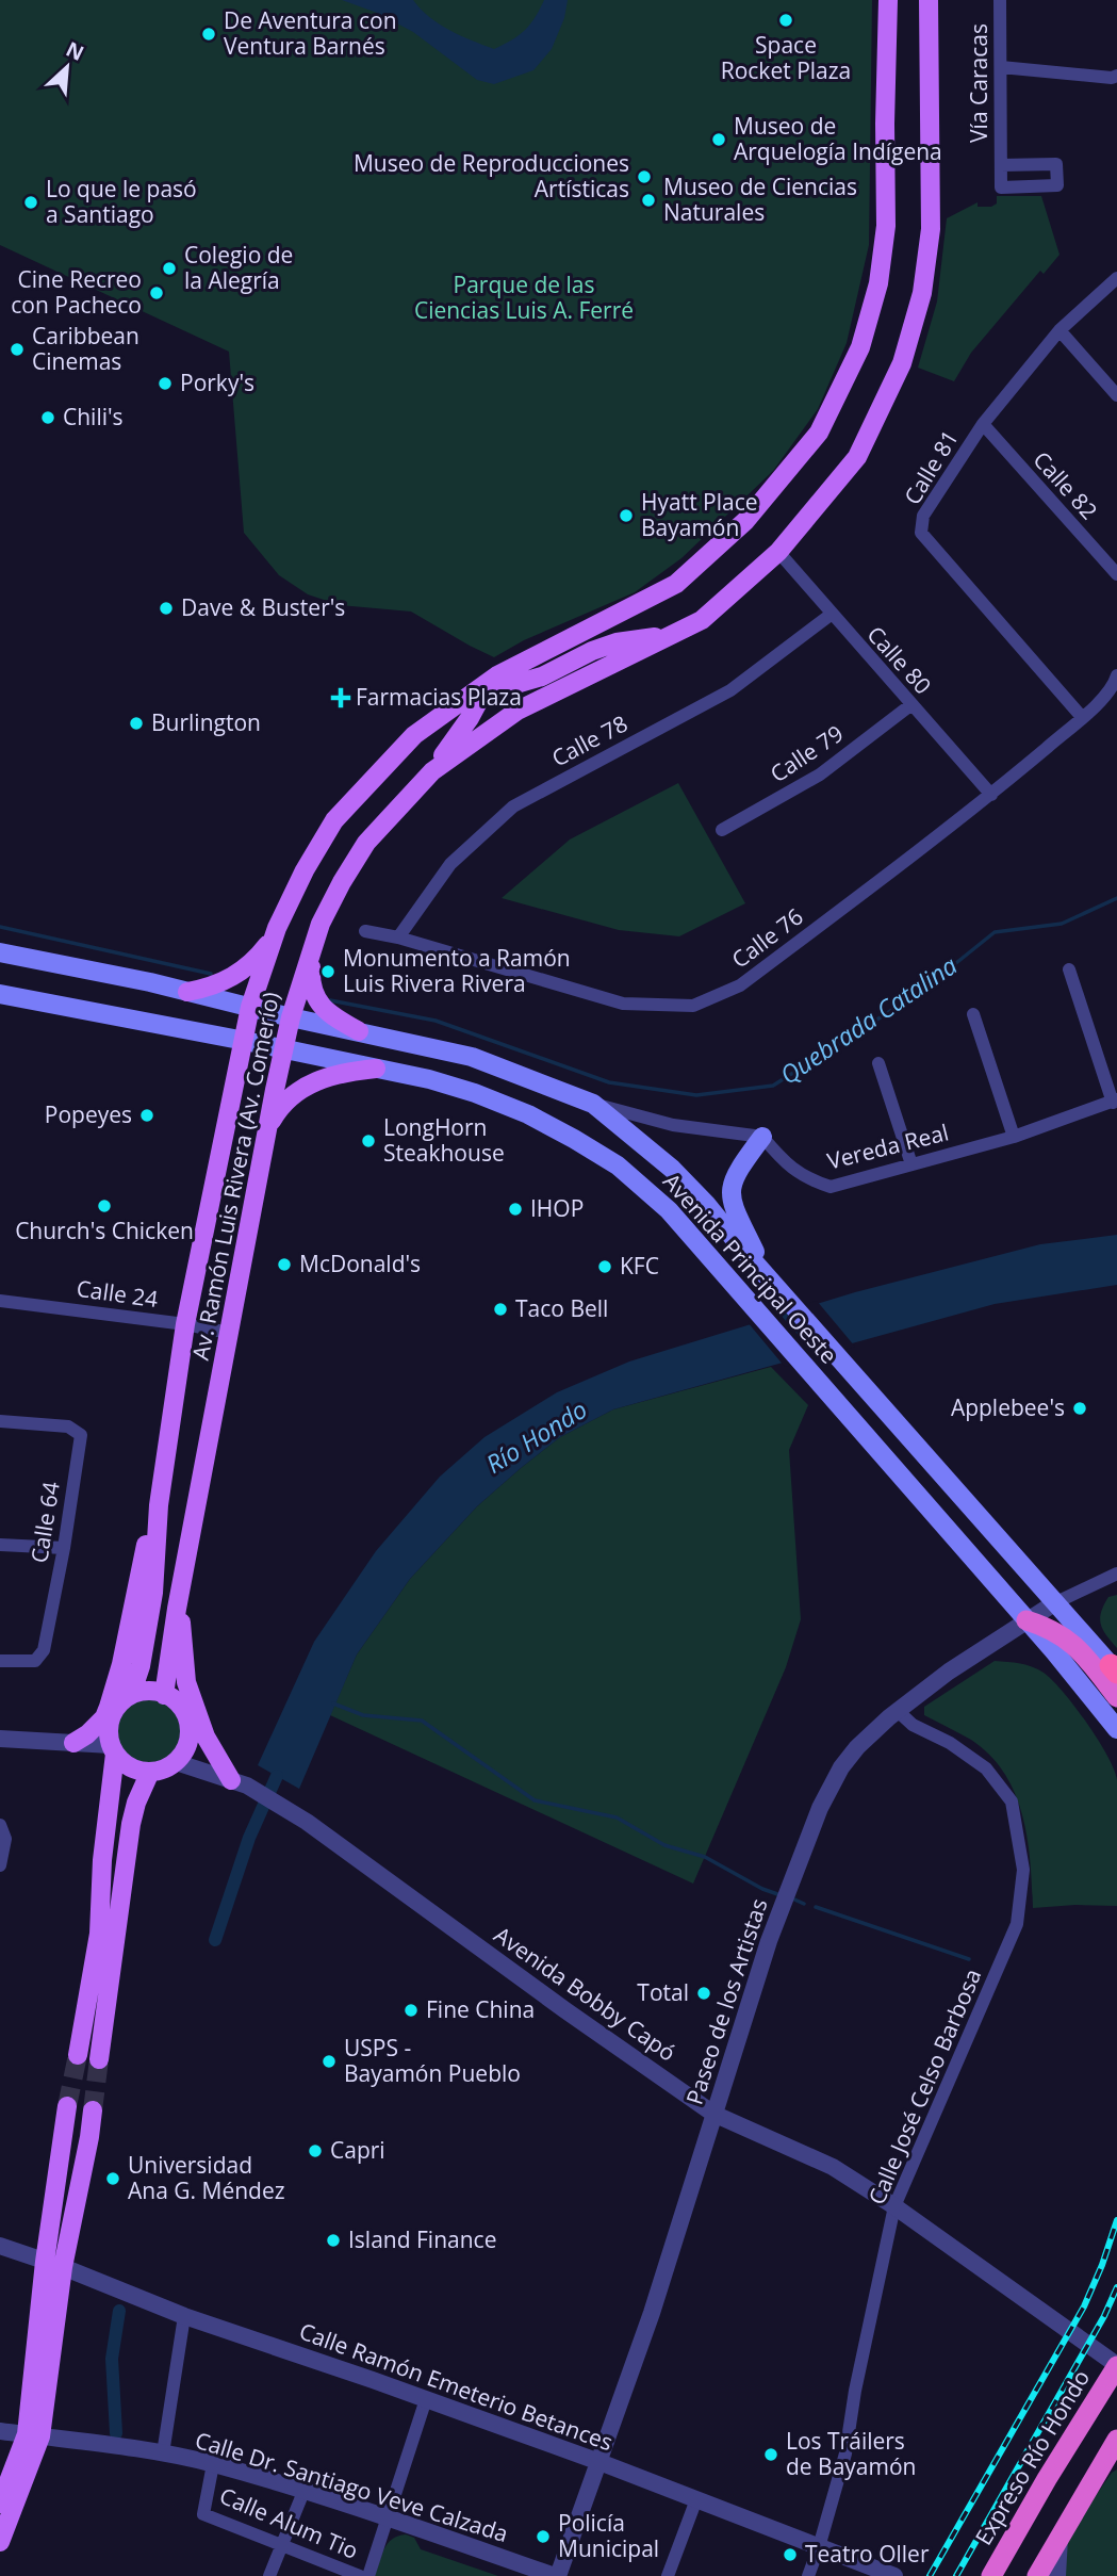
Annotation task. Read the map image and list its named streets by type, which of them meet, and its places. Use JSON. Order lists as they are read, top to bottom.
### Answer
{
  "streets": {
    "highway": ["Expreso Río Hondo"],
    "main road": ["Av. Ramón Luis Rivera (Av. Comerío)", "Avenida Principal Oeste"],
    "street": [
      "Vía Caracas",
      "Calle 81",
      "Calle 82",
      "Calle 80",
      "Calle 78",
      "Calle 79",
      "Calle 76",
      "Vereda Real",
      "Calle 24",
      "Calle 64",
      "Avenida Bobby Capó",
      "Paseo de los Artistas",
      "Calle José Celso Barbosa",
      "Calle Ramón Emeterio Betances",
      "Calle Dr. Santiago Veve Calzada",
      "Calle Alum Tio"
    ]
  },
  "crossings": [
    ["Calle 81", "Calle 82"],
    ["Calle 81", "Calle 76"],
    ["Calle 80", "Calle 78"],
    ["Calle 80", "Calle 79"],
    ["Calle 80", "Calle 76"],
    ["Calle 80", "Av. Ramón Luis Rivera (Av. Comerío)"],
    ["Calle 78", "Calle 76"],
    ["Av. Ramón Luis Rivera (Av. Comerío)", "Avenida Principal Oeste"],
    ["Av. Ramón Luis Rivera (Av. Comerío)", "Calle 24"],
    ["Av. Ramón Luis Rivera (Av. Comerío)", "Avenida Bobby Capó"],
    ["Avenida Principal Oeste", "Paseo de los Artistas"],
    ["Avenida Bobby Capó", "Paseo de los Artistas"],
    ["Avenida Bobby Capó", "Calle José Celso Barbosa"],
    ["Avenida Bobby Capó", "Expreso Río Hondo"],
    ["Paseo de los Artistas", "Calle José Celso Barbosa"],
    ["Paseo de los Artistas", "Calle Ramón Emeterio Betances"],
    ["Paseo de los Artistas", "Calle Dr. Santiago Veve Calzada"],
    ["Calle José Celso Barbosa", "Calle Ramón Emeterio Betances"],
    ["Calle Dr. Santiago Veve Calzada", "Calle Alum Tio"]
  ],
  "water": ["Quebrada Catalina", "Río Hondo"],
  "parks": ["Parque de las Ciencias Luis A. Ferré"],
  "places": {
    "other": [
      "Space Rocket Plaza",
      "De Aventura con Ventura Barnés",
      "Museo de Arquelogía Indígena",
      "Museo de Reproducciones Artísticas",
      "Museo de Ciencias Naturales",
      "Lo que le pasó a Santiago",
      "Colegio de la Alegría",
      "Cine Recreo con Pacheco",
      "Caribbean Cinemas",
      "Porky's",
      "Chili's",
      "Hyatt Place Bayamón",
      "Dave & Buster's",
      "Burlington",
      "Monumento a Ramón Luis Rivera Rivera",
      "Popeyes",
      "LongHorn Steakhouse",
      "Church's Chicken",
      "IHOP",
      "McDonald's",
      "KFC",
      "Taco Bell",
      "Applebee's",
      "Total",
      "Fine China",
      "USPS - Bayamón Pueblo",
      "Capri",
      "Universidad Ana G. Méndez",
      "Island Finance",
      "Los Tráilers de Bayamón",
      "Policía Municipal",
      "Teatro Oller"
    ],
    "health": ["Farmacias Plaza"]
  },
  "north": "top right"
}
